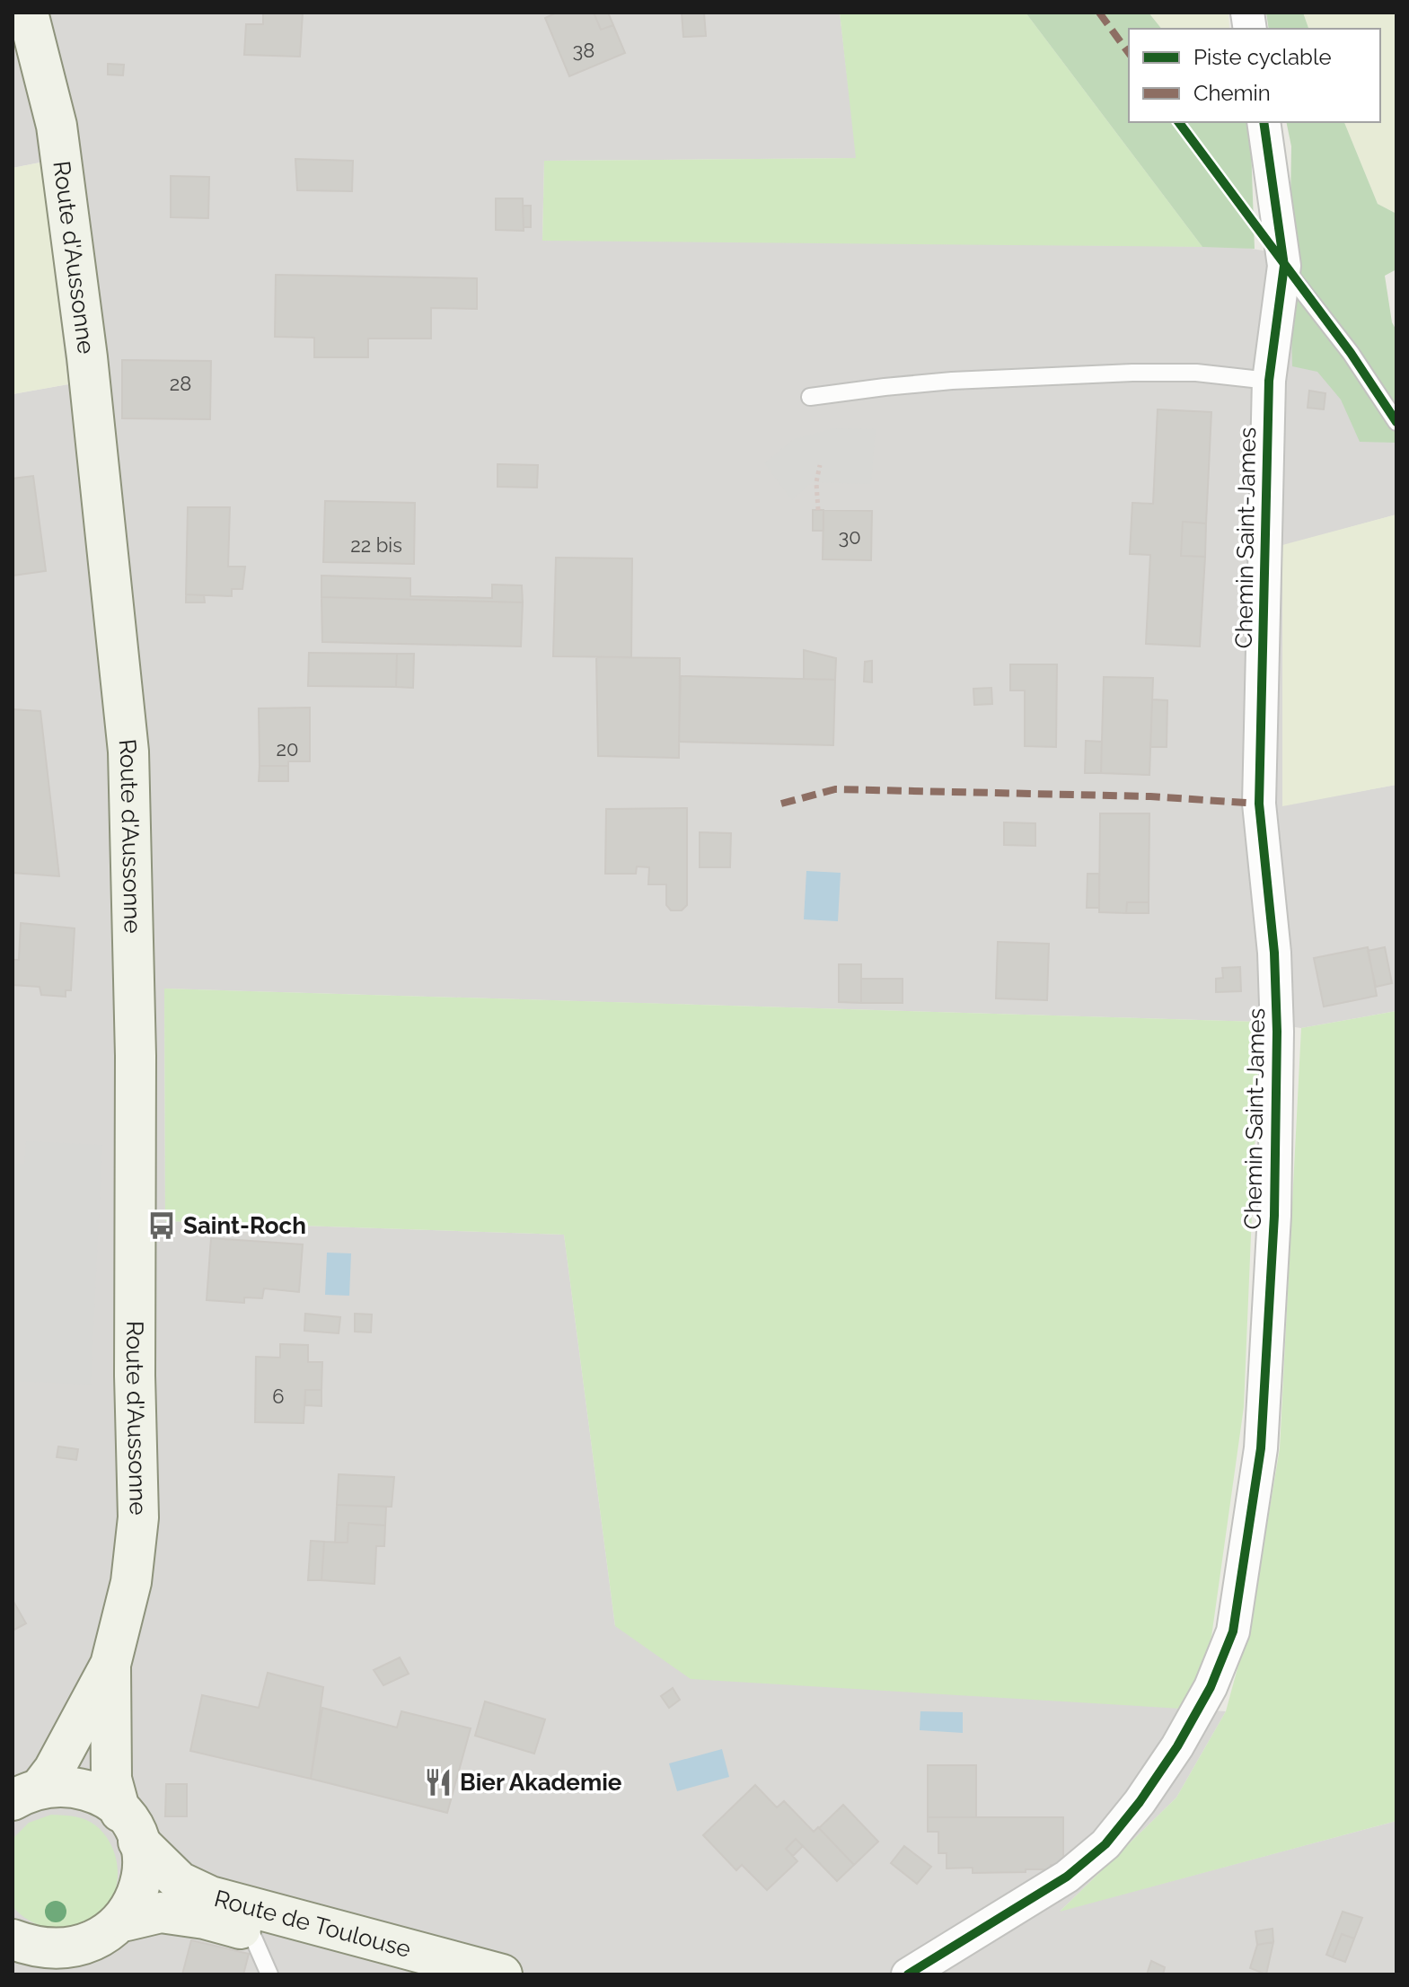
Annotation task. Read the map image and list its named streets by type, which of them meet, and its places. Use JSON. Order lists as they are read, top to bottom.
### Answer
{
  "streets": {
    "main road": ["Route d'Aussonne", "Route de Toulouse"],
    "street": ["Chemin Saint-James"]
  },
  "crossings": [
    ["Route d'Aussonne", "Route de Toulouse"]
  ],
  "places": {
    "bus stop": ["Saint-Roch"],
    "restaurant": ["Bier Akademie"]
  },
  "house_numbers": [
    "38",
    "28",
    "30",
    "22 bis",
    "20",
    "6"
  ],
  "legend": ["Piste cyclable", "Chemin"]
}
